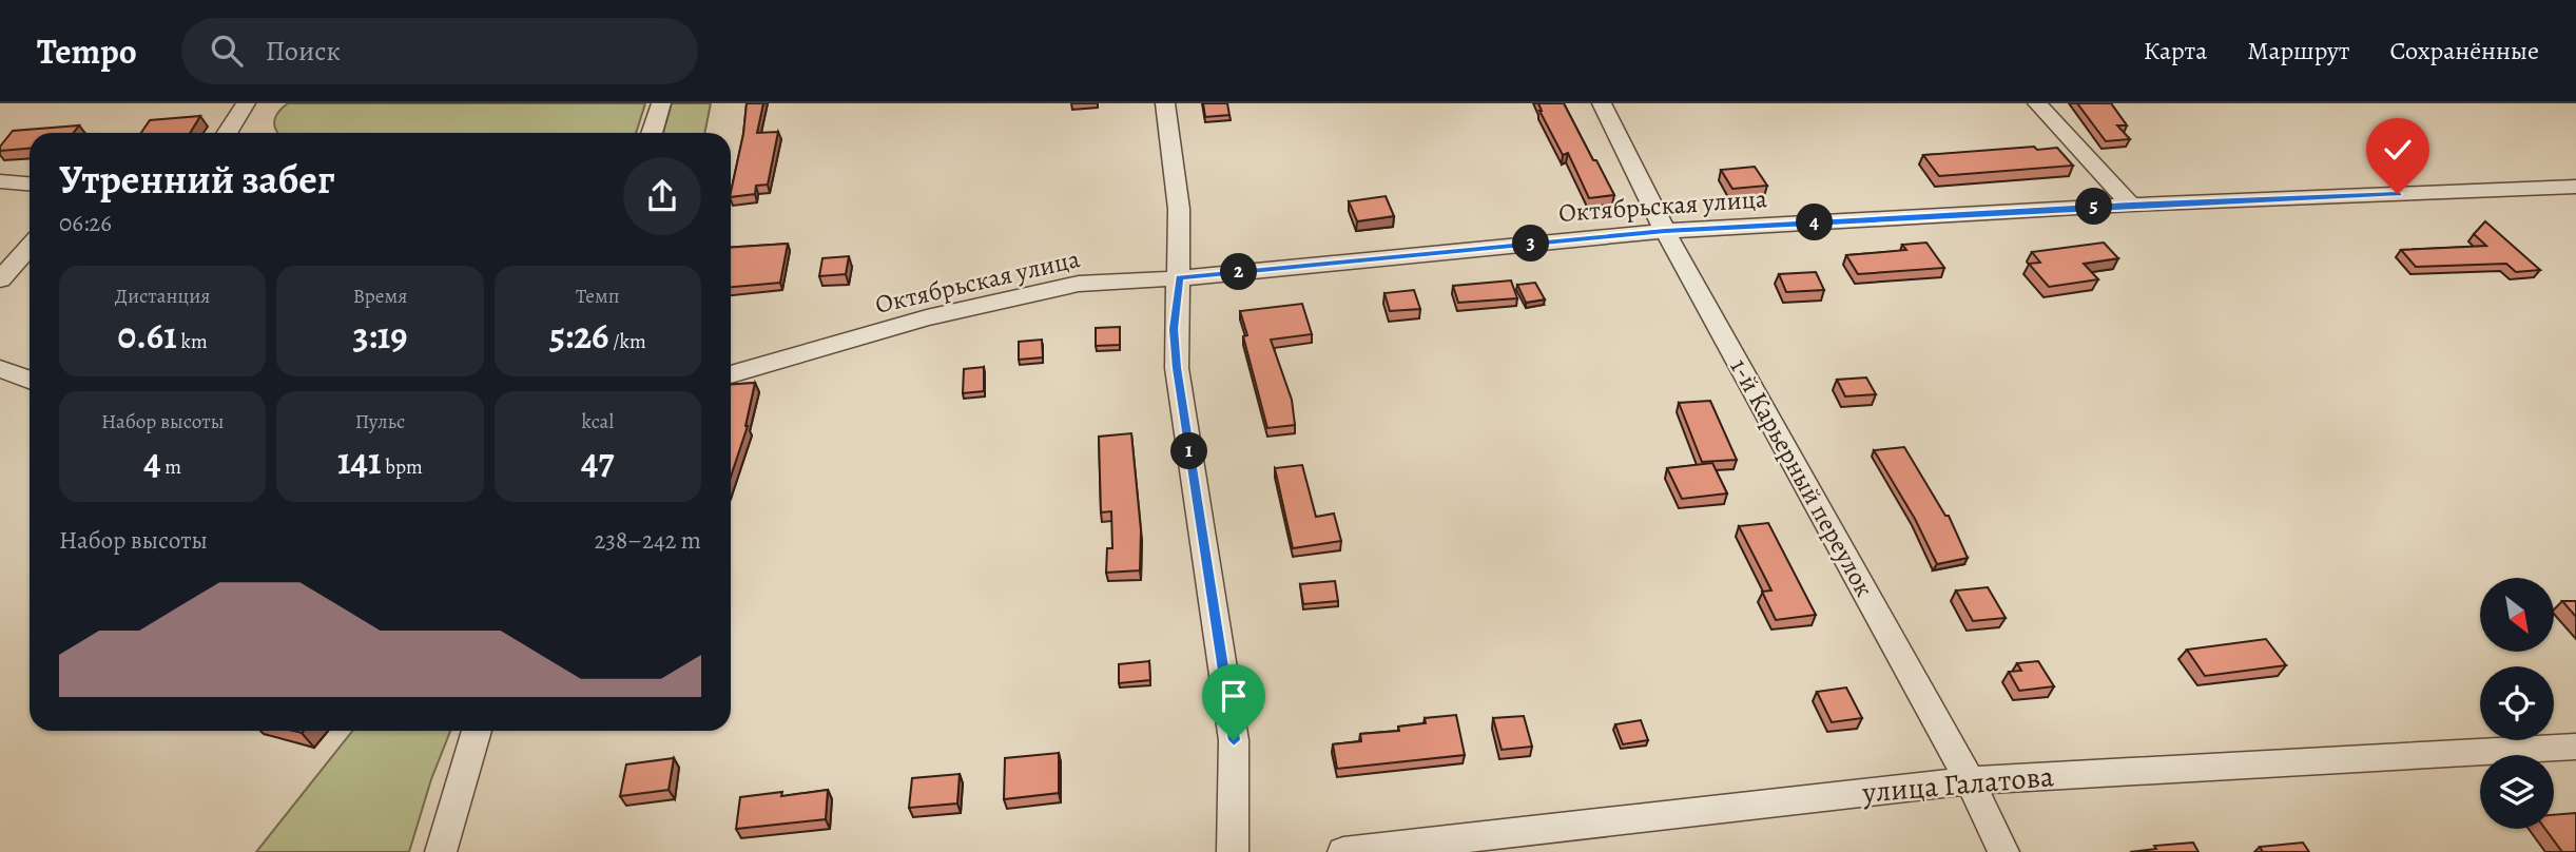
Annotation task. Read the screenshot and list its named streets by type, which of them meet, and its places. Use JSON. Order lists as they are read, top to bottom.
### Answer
{
  "streets": {
    "street": ["Октябрьская улица", "1-й Карьерный переулок", "улица Галатова"]
  },
  "crossings": [
    ["Октябрьская улица", "1-й Карьерный переулок"],
    ["1-й Карьерный переулок", "улица Галатова"]
  ],
  "north": "bottom right",
  "page": {
    "header": "Tempo",
    "search": "Поиск",
    "nav": ["Карта", "Маршрут", "Сохранённые"],
    "heading": ["Утренний забег", "06:26"],
    "pins": [
      "5",
      "4",
      "3",
      "2",
      "1"
    ],
    "stats": [
      ["Дистанция", "0.61 km"],
      ["Время", "3:19"],
      ["Темп", "5:26 /km"],
      ["Набор высоты", "4 m"],
      ["Пульс", "141 bpm"],
      ["kcal", "47"]
    ],
    "chart": ["Набор высоты", "238–242 m"]
  }
}
